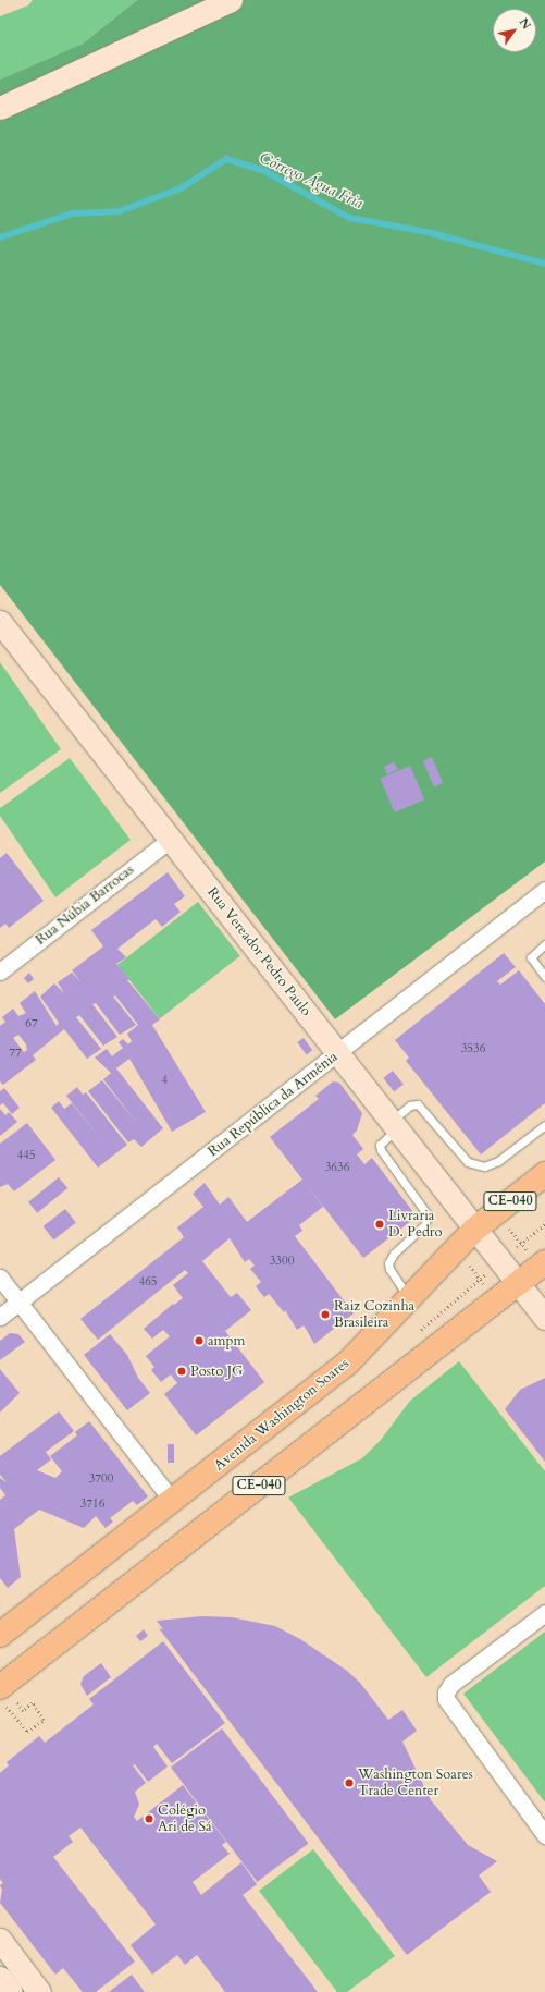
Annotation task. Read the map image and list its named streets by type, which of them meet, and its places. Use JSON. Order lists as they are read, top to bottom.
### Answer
{
  "streets": {
    "highway": ["CE-040", "Avenida Washington Soares"],
    "street": ["Rua Núbia Barrocas", "Rua Vereador Pedro Paulo", "Rua República da Armênia"]
  },
  "crossings": [
    ["Rua Núbia Barrocas", "Rua Vereador Pedro Paulo"],
    ["Rua Vereador Pedro Paulo", "Rua República da Armênia"],
    ["Rua Vereador Pedro Paulo", "CE-040"],
    ["Rua Vereador Pedro Paulo", "Avenida Washington Soares"]
  ],
  "water": ["Córrego Água Fria"],
  "places": [
    "Livraria D. Pedro",
    "Raiz Cozinha Brasileira",
    "ampm",
    "Posto JG",
    "Washington Soares Trade Center",
    "Colégio Ari de Sá"
  ],
  "house_numbers": [
    "67",
    "3536",
    "77",
    "4",
    "445",
    "3636",
    "3300",
    "465",
    "3700",
    "3716"
  ],
  "north": "top right"
}
